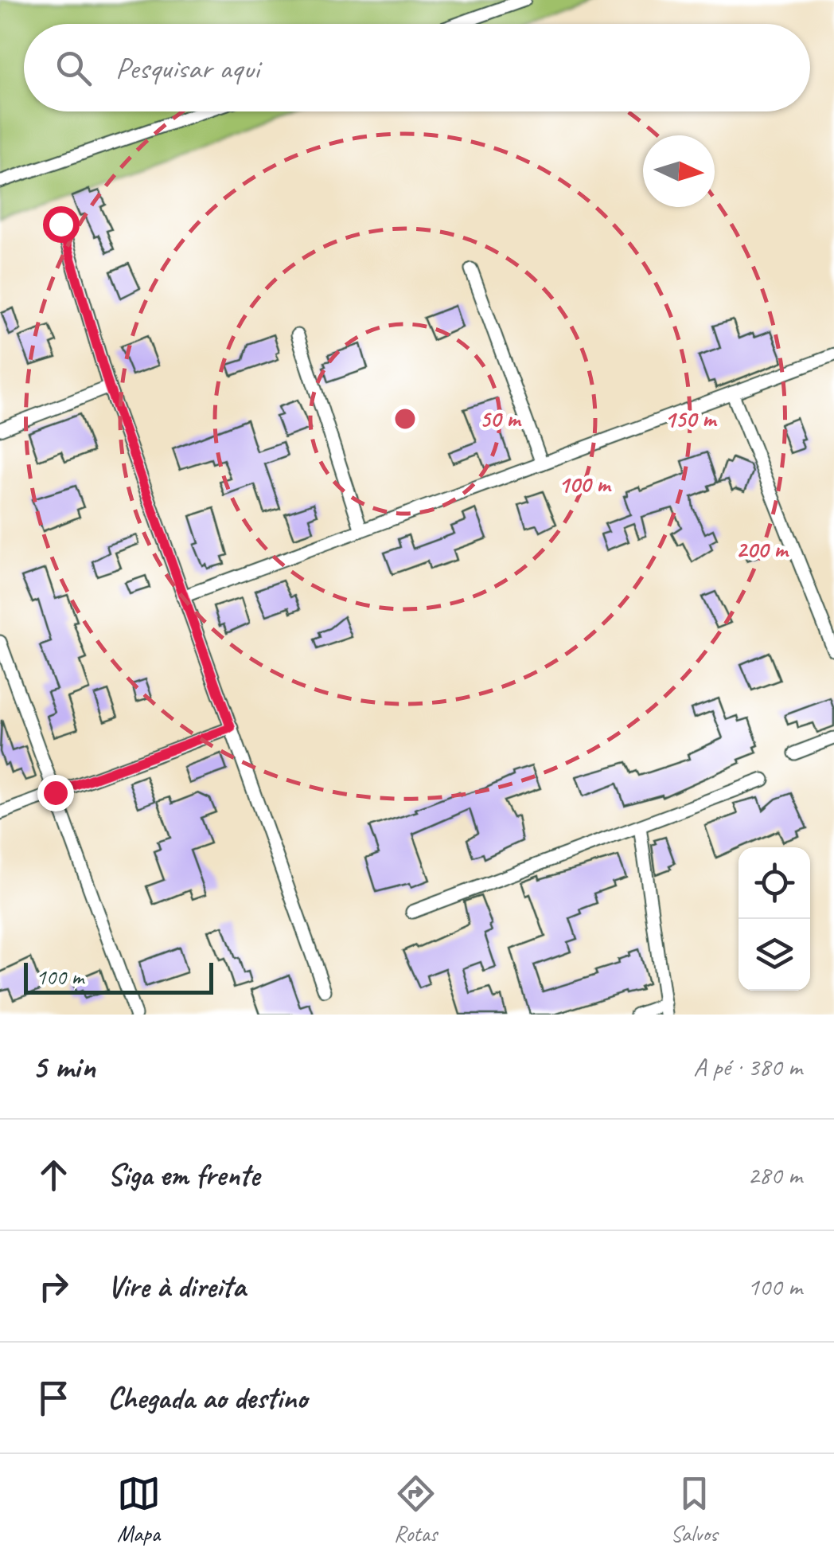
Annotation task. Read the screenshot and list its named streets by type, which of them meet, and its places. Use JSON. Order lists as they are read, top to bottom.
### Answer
{
  "scale_bar": "100 m",
  "north": "right",
  "page": {
    "search": "Pesquisar aqui",
    "scale": "100 m",
    "heading": ["5 min", "A pé · 380 m"],
    "list": [
      ["Siga em frente", "280 m"],
      ["Vire à direita", "100 m"],
      "Chegada ao destino"
    ],
    "nav": ["Mapa", "Rotas", "Salvos"]
  },
  "rings": [
    "50 m",
    "150 m",
    "100 m",
    "200 m"
  ]
}
